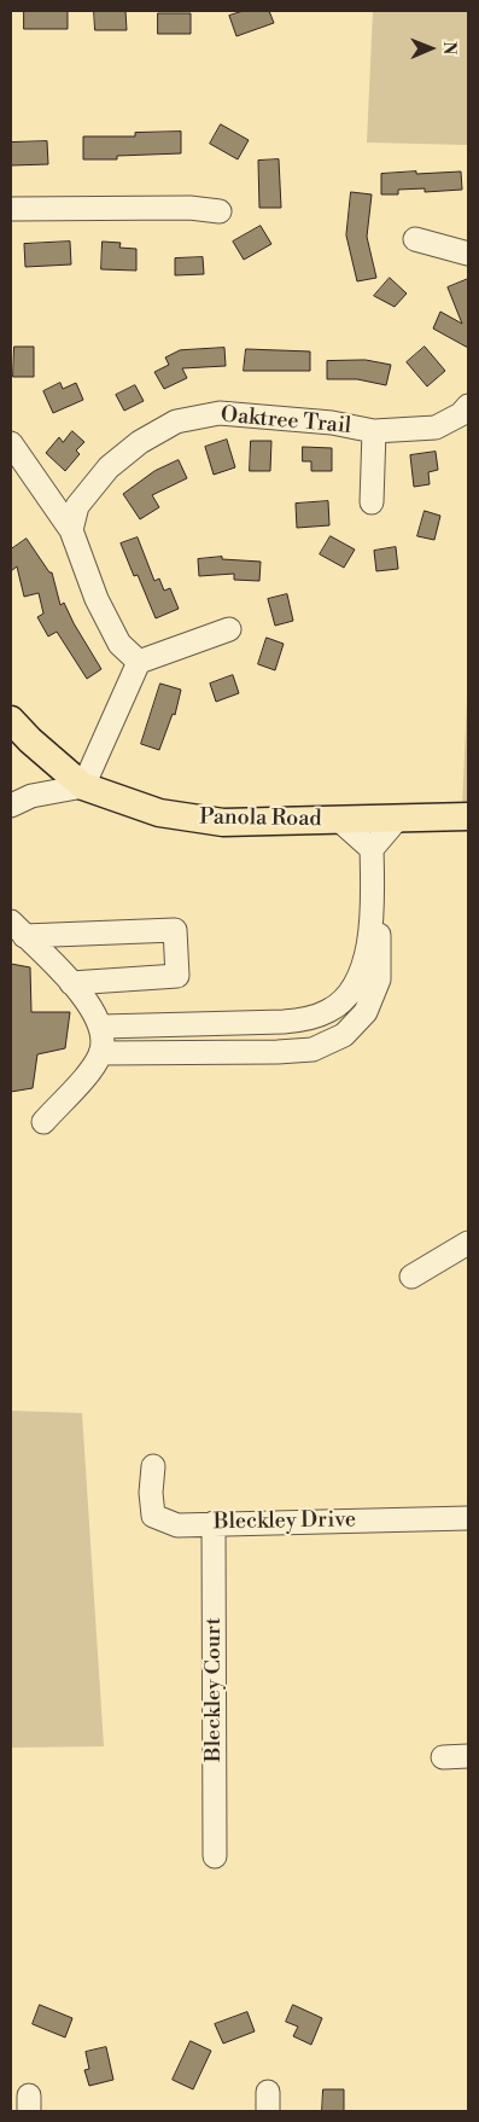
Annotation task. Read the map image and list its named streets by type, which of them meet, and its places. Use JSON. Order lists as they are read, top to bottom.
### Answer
{
  "streets": {
    "main road": ["Panola Road"],
    "street": ["Oaktree Trail", "Bleckley Drive", "Bleckley Court"]
  },
  "crossings": [
    ["Bleckley Drive", "Bleckley Court"]
  ],
  "north": "right"
}
